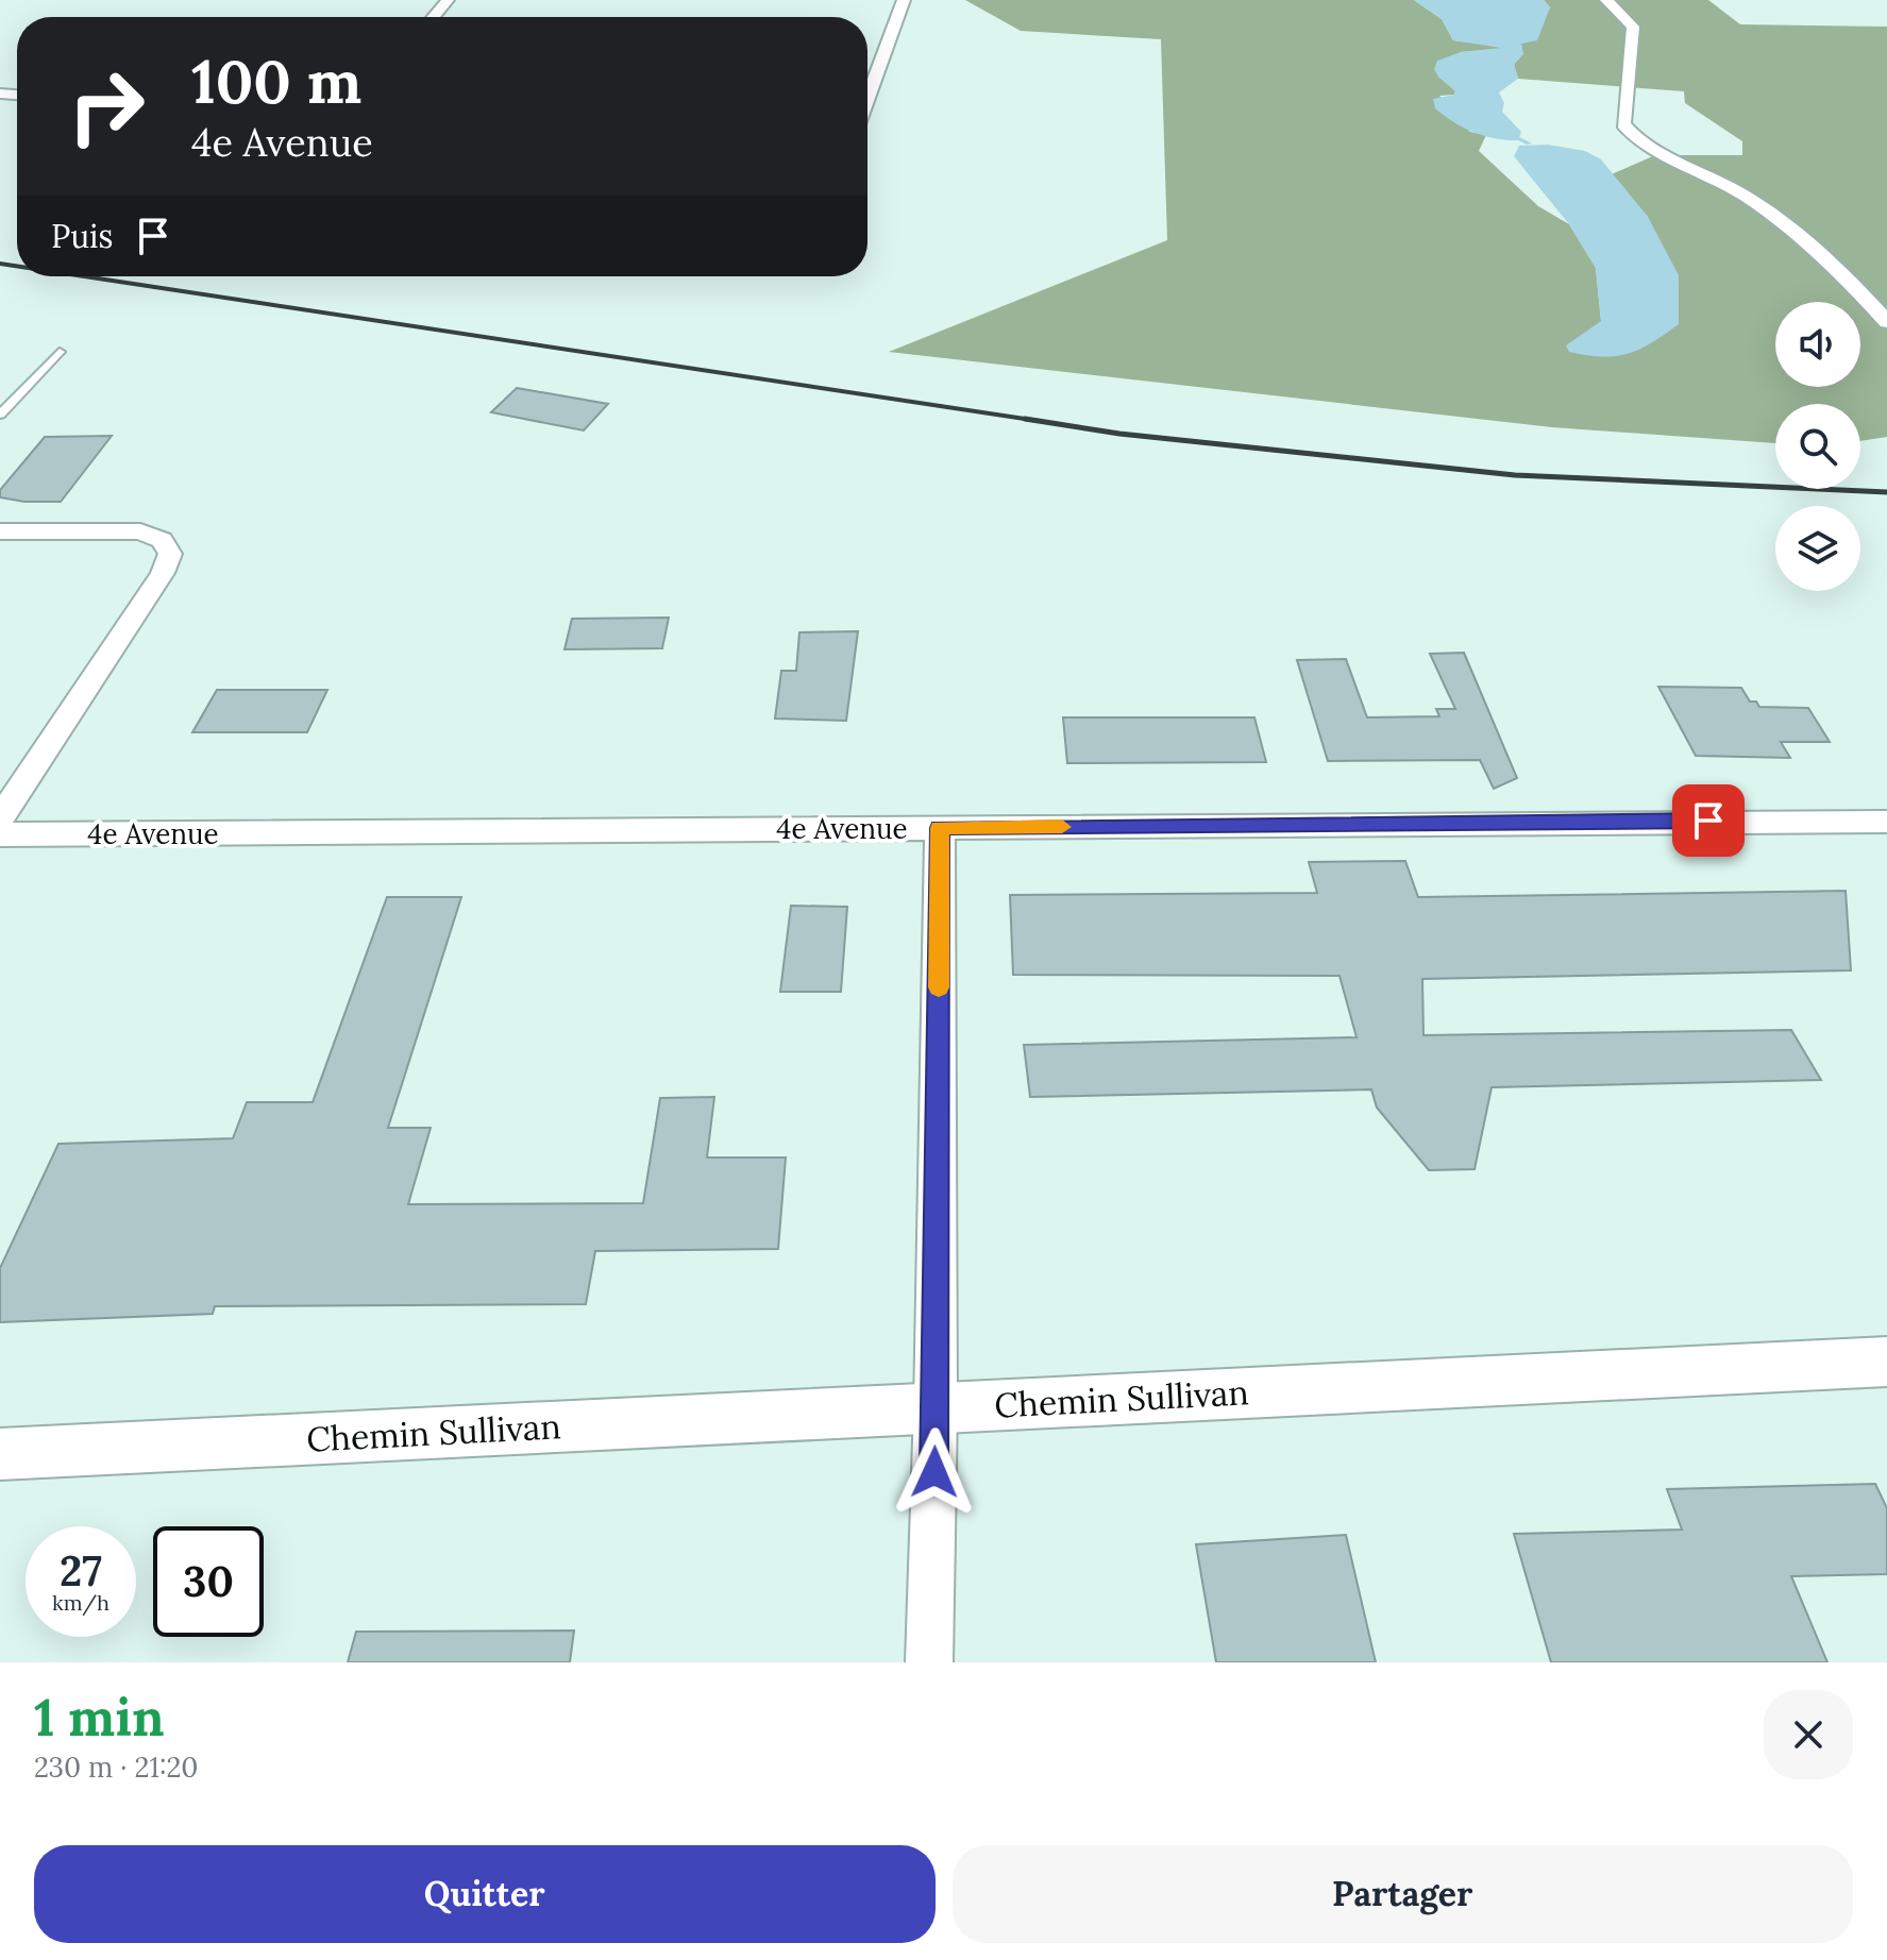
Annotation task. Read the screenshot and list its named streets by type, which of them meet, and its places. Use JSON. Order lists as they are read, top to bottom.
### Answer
{
  "streets": {
    "street": ["4e Avenue", "Chemin Sullivan"]
  },
  "page": {
    "turn": ["100 m", "4e Avenue"],
    "then": "Puis",
    "speed": "27 km/h",
    "limit": "30",
    "heading": ["1 min", "230 m · 21:20"],
    "buttons": ["Quitter", "Partager"]
  }
}
